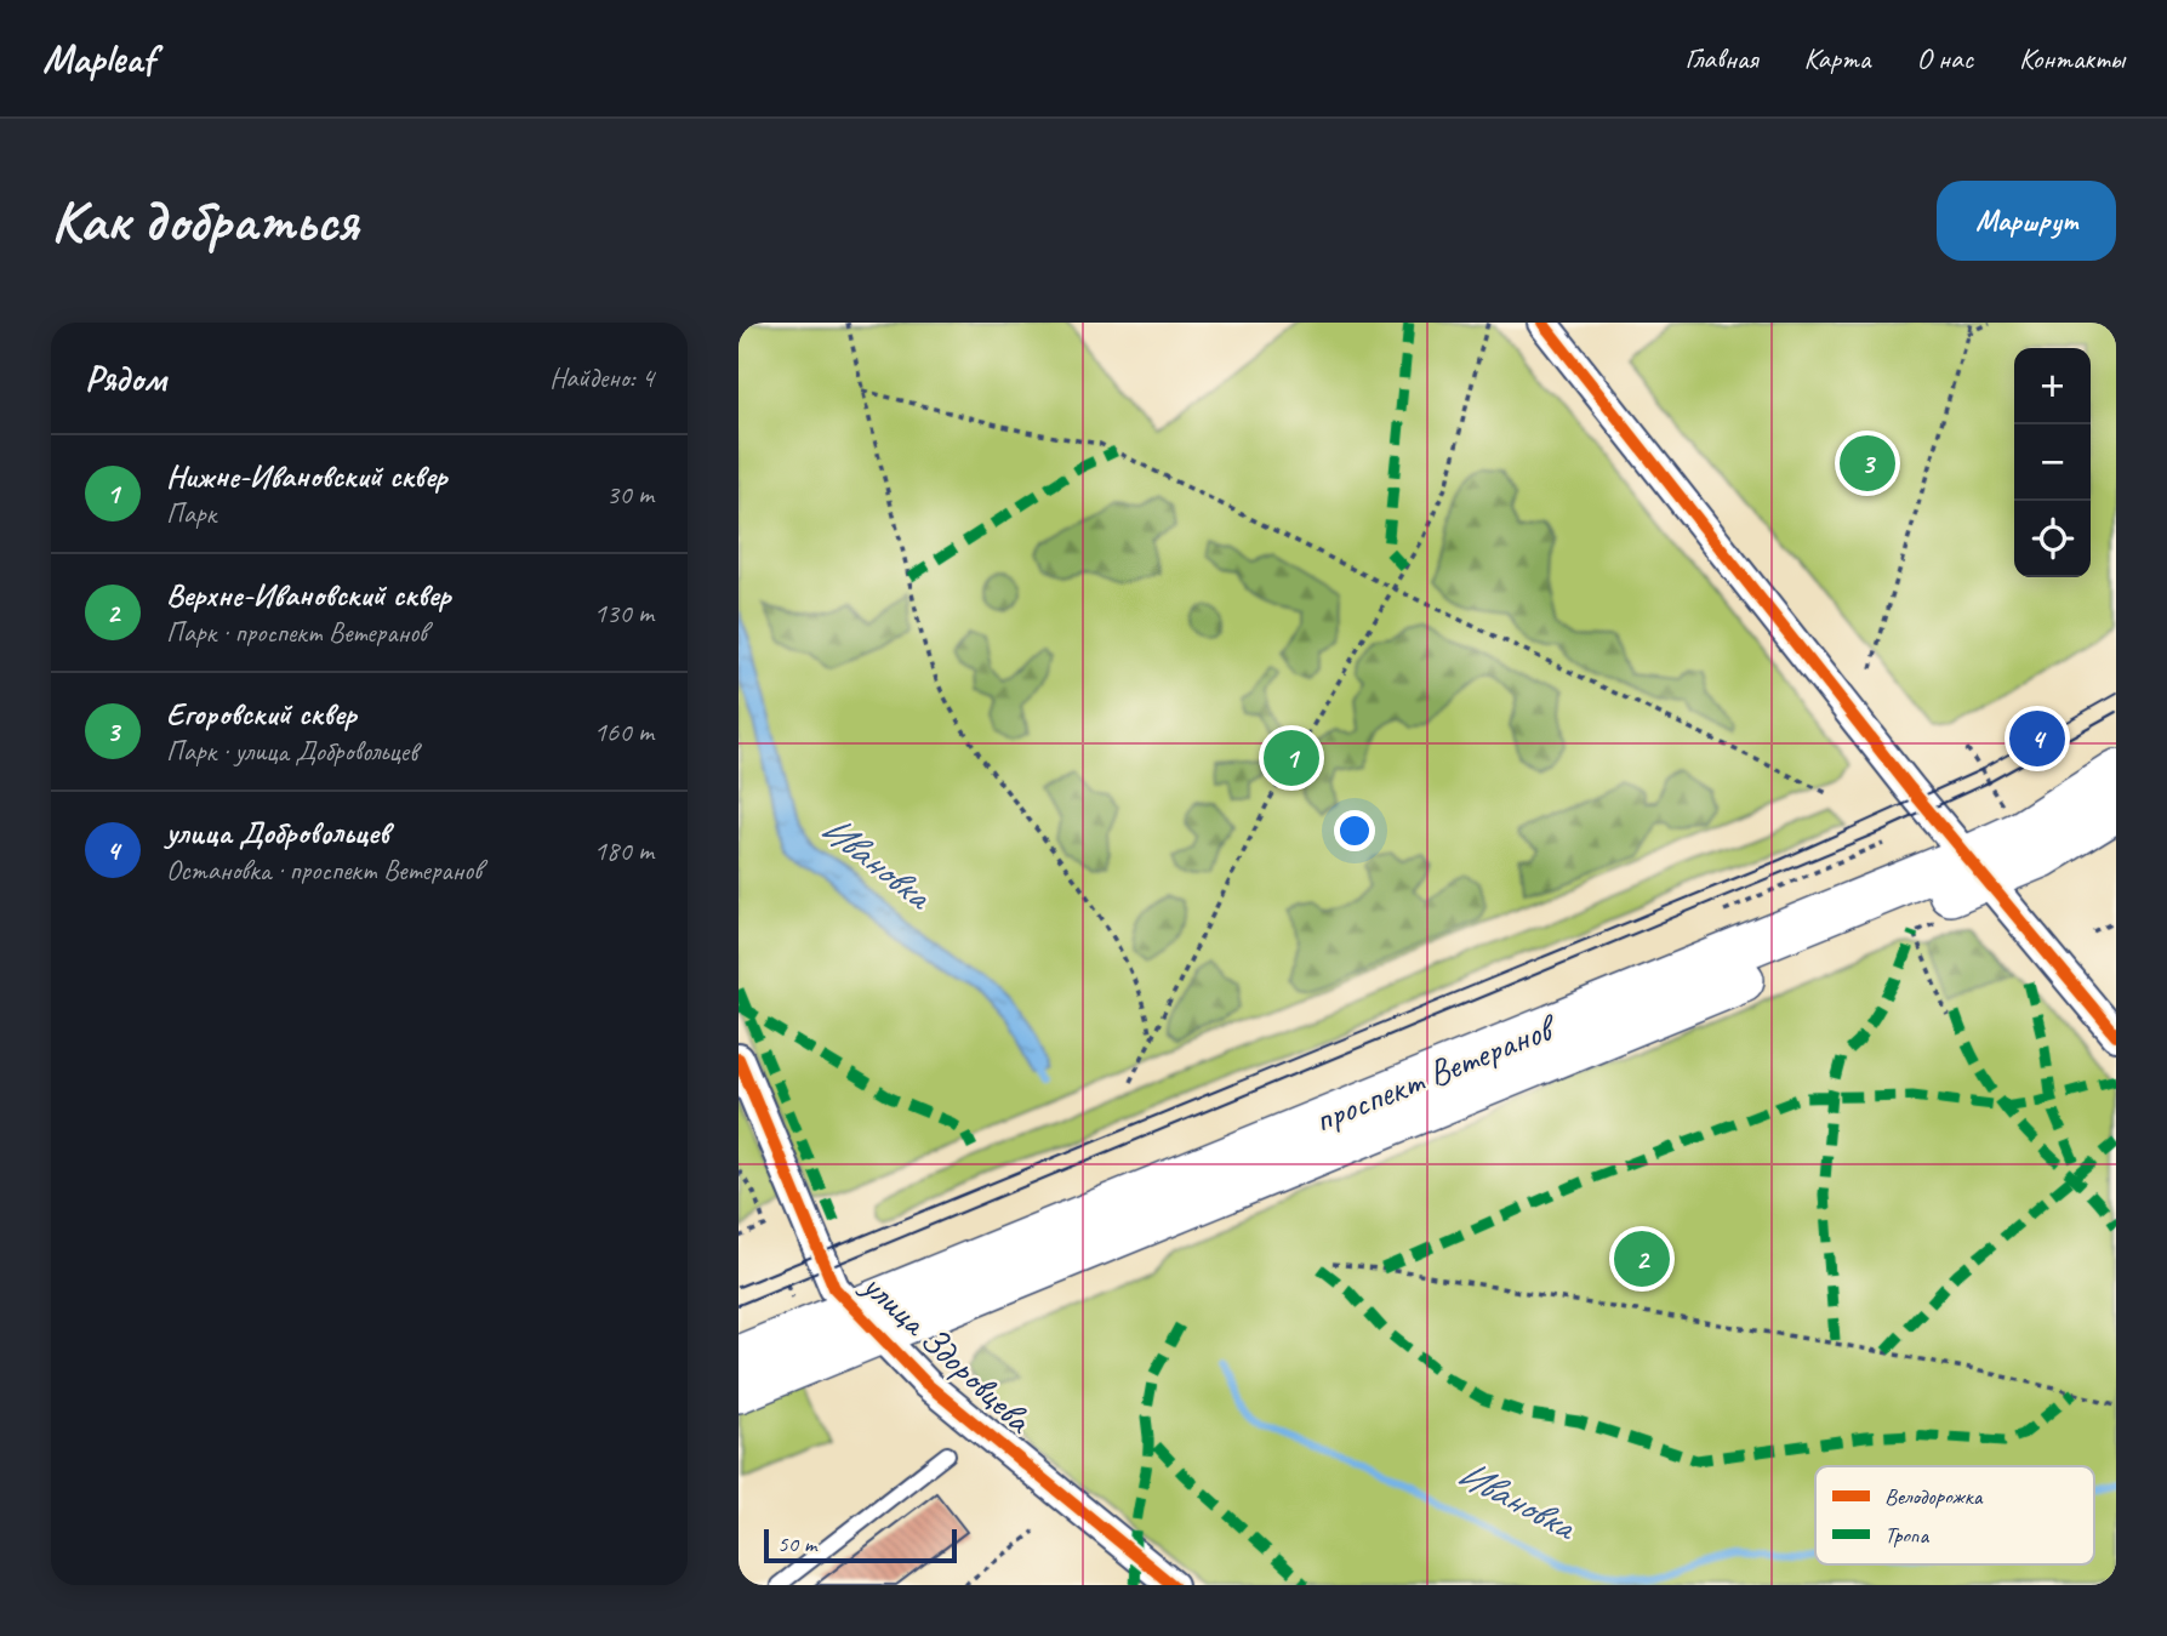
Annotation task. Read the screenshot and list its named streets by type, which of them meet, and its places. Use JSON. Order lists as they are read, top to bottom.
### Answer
{
  "streets": {
    "main road": ["проспект Ветеранов"],
    "street": ["улица Здоровцева"]
  },
  "crossings": [
    ["проспект Ветеранов", "улица Здоровцева"]
  ],
  "water": ["Ивановка"],
  "legend": ["Велодорожка", "Тропа"],
  "scale_bar": "50 m",
  "page": {
    "header": "Mapleaf",
    "nav": [
      "Главная",
      "Карта",
      "О нас",
      "Контакты"
    ],
    "buttons": "Маршрут",
    "title": "Как добраться",
    "heading": ["Рядом", "Найдено: 4"],
    "map_buttons": ["+", "−"],
    "pins": [
      "3",
      "4",
      "1",
      "2"
    ],
    "list": [
      {
        "mark": "1",
        "name": "Нижне-Ивановский сквер",
        "note": "Парк",
        "value": "30 m"
      },
      {
        "mark": "2",
        "name": "Верхне-Ивановский сквер",
        "note": "Парк · проспект Ветеранов",
        "value": "130 m"
      },
      {
        "mark": "3",
        "name": "Егоровский сквер",
        "note": "Парк · улица Добровольцев",
        "value": "160 m"
      },
      {
        "mark": "4",
        "name": "улица Добровольцев",
        "note": "Остановка · проспект Ветеранов",
        "value": "180 m"
      }
    ],
    "scale": "50 m"
  }
}
